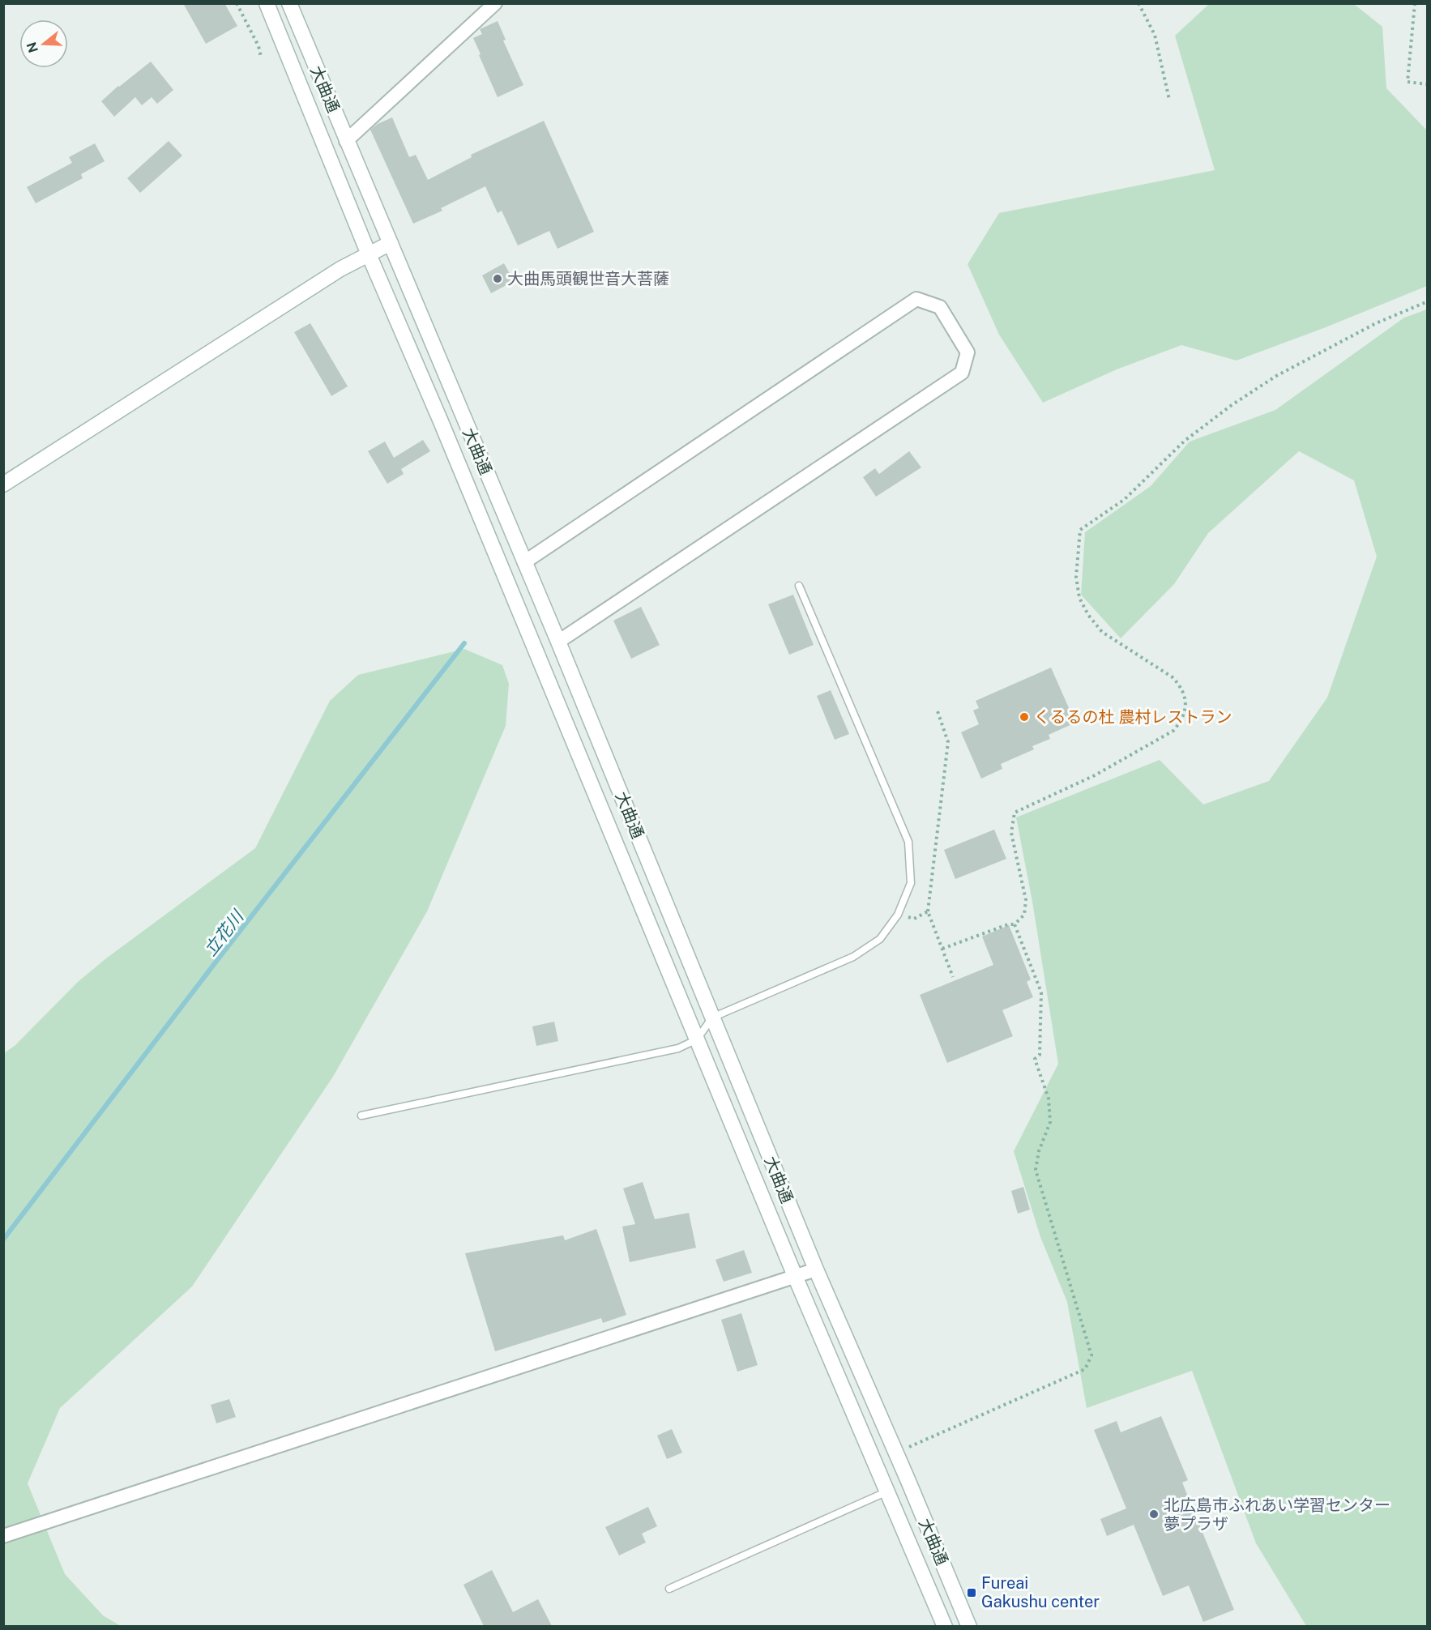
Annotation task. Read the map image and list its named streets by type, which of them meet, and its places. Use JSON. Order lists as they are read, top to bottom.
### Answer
{
  "streets": {
    "main road": ["大曲通"]
  },
  "water": ["立花川"],
  "places": {
    "other": ["大曲馬頭観世音大菩薩", "くるるの杜 農村レストラン", "北広島市ふれあい学習センター 夢プラザ"],
    "transit": ["Fureai Gakushu center"]
  },
  "north": "left"
}
